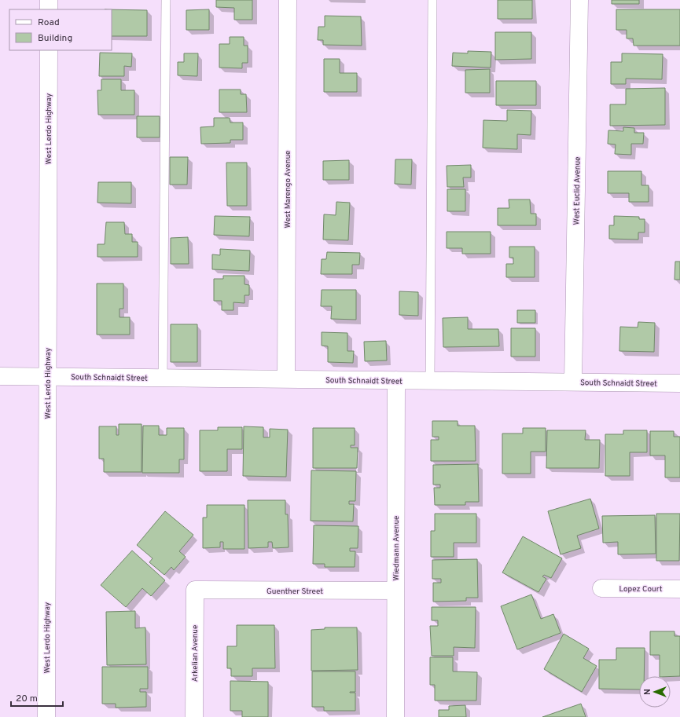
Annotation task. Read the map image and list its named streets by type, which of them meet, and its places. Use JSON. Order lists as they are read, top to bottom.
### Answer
{
  "streets": {
    "street": [
      "West Lerdo Highway",
      "West Marengo Avenue",
      "West Euclid Avenue",
      "South Schnaidt Street",
      "Wiedmann Avenue",
      "Lopez Court",
      "Guenther Street",
      "Arkelian Avenue"
    ]
  },
  "crossings": [
    ["West Lerdo Highway", "South Schnaidt Street"],
    ["West Marengo Avenue", "South Schnaidt Street"],
    ["West Euclid Avenue", "South Schnaidt Street"],
    ["South Schnaidt Street", "Wiedmann Avenue"],
    ["Wiedmann Avenue", "Guenther Street"],
    ["Guenther Street", "Arkelian Avenue"]
  ],
  "legend": ["Road", "Building"],
  "scale_bar": "20 m",
  "north": "left"
}
